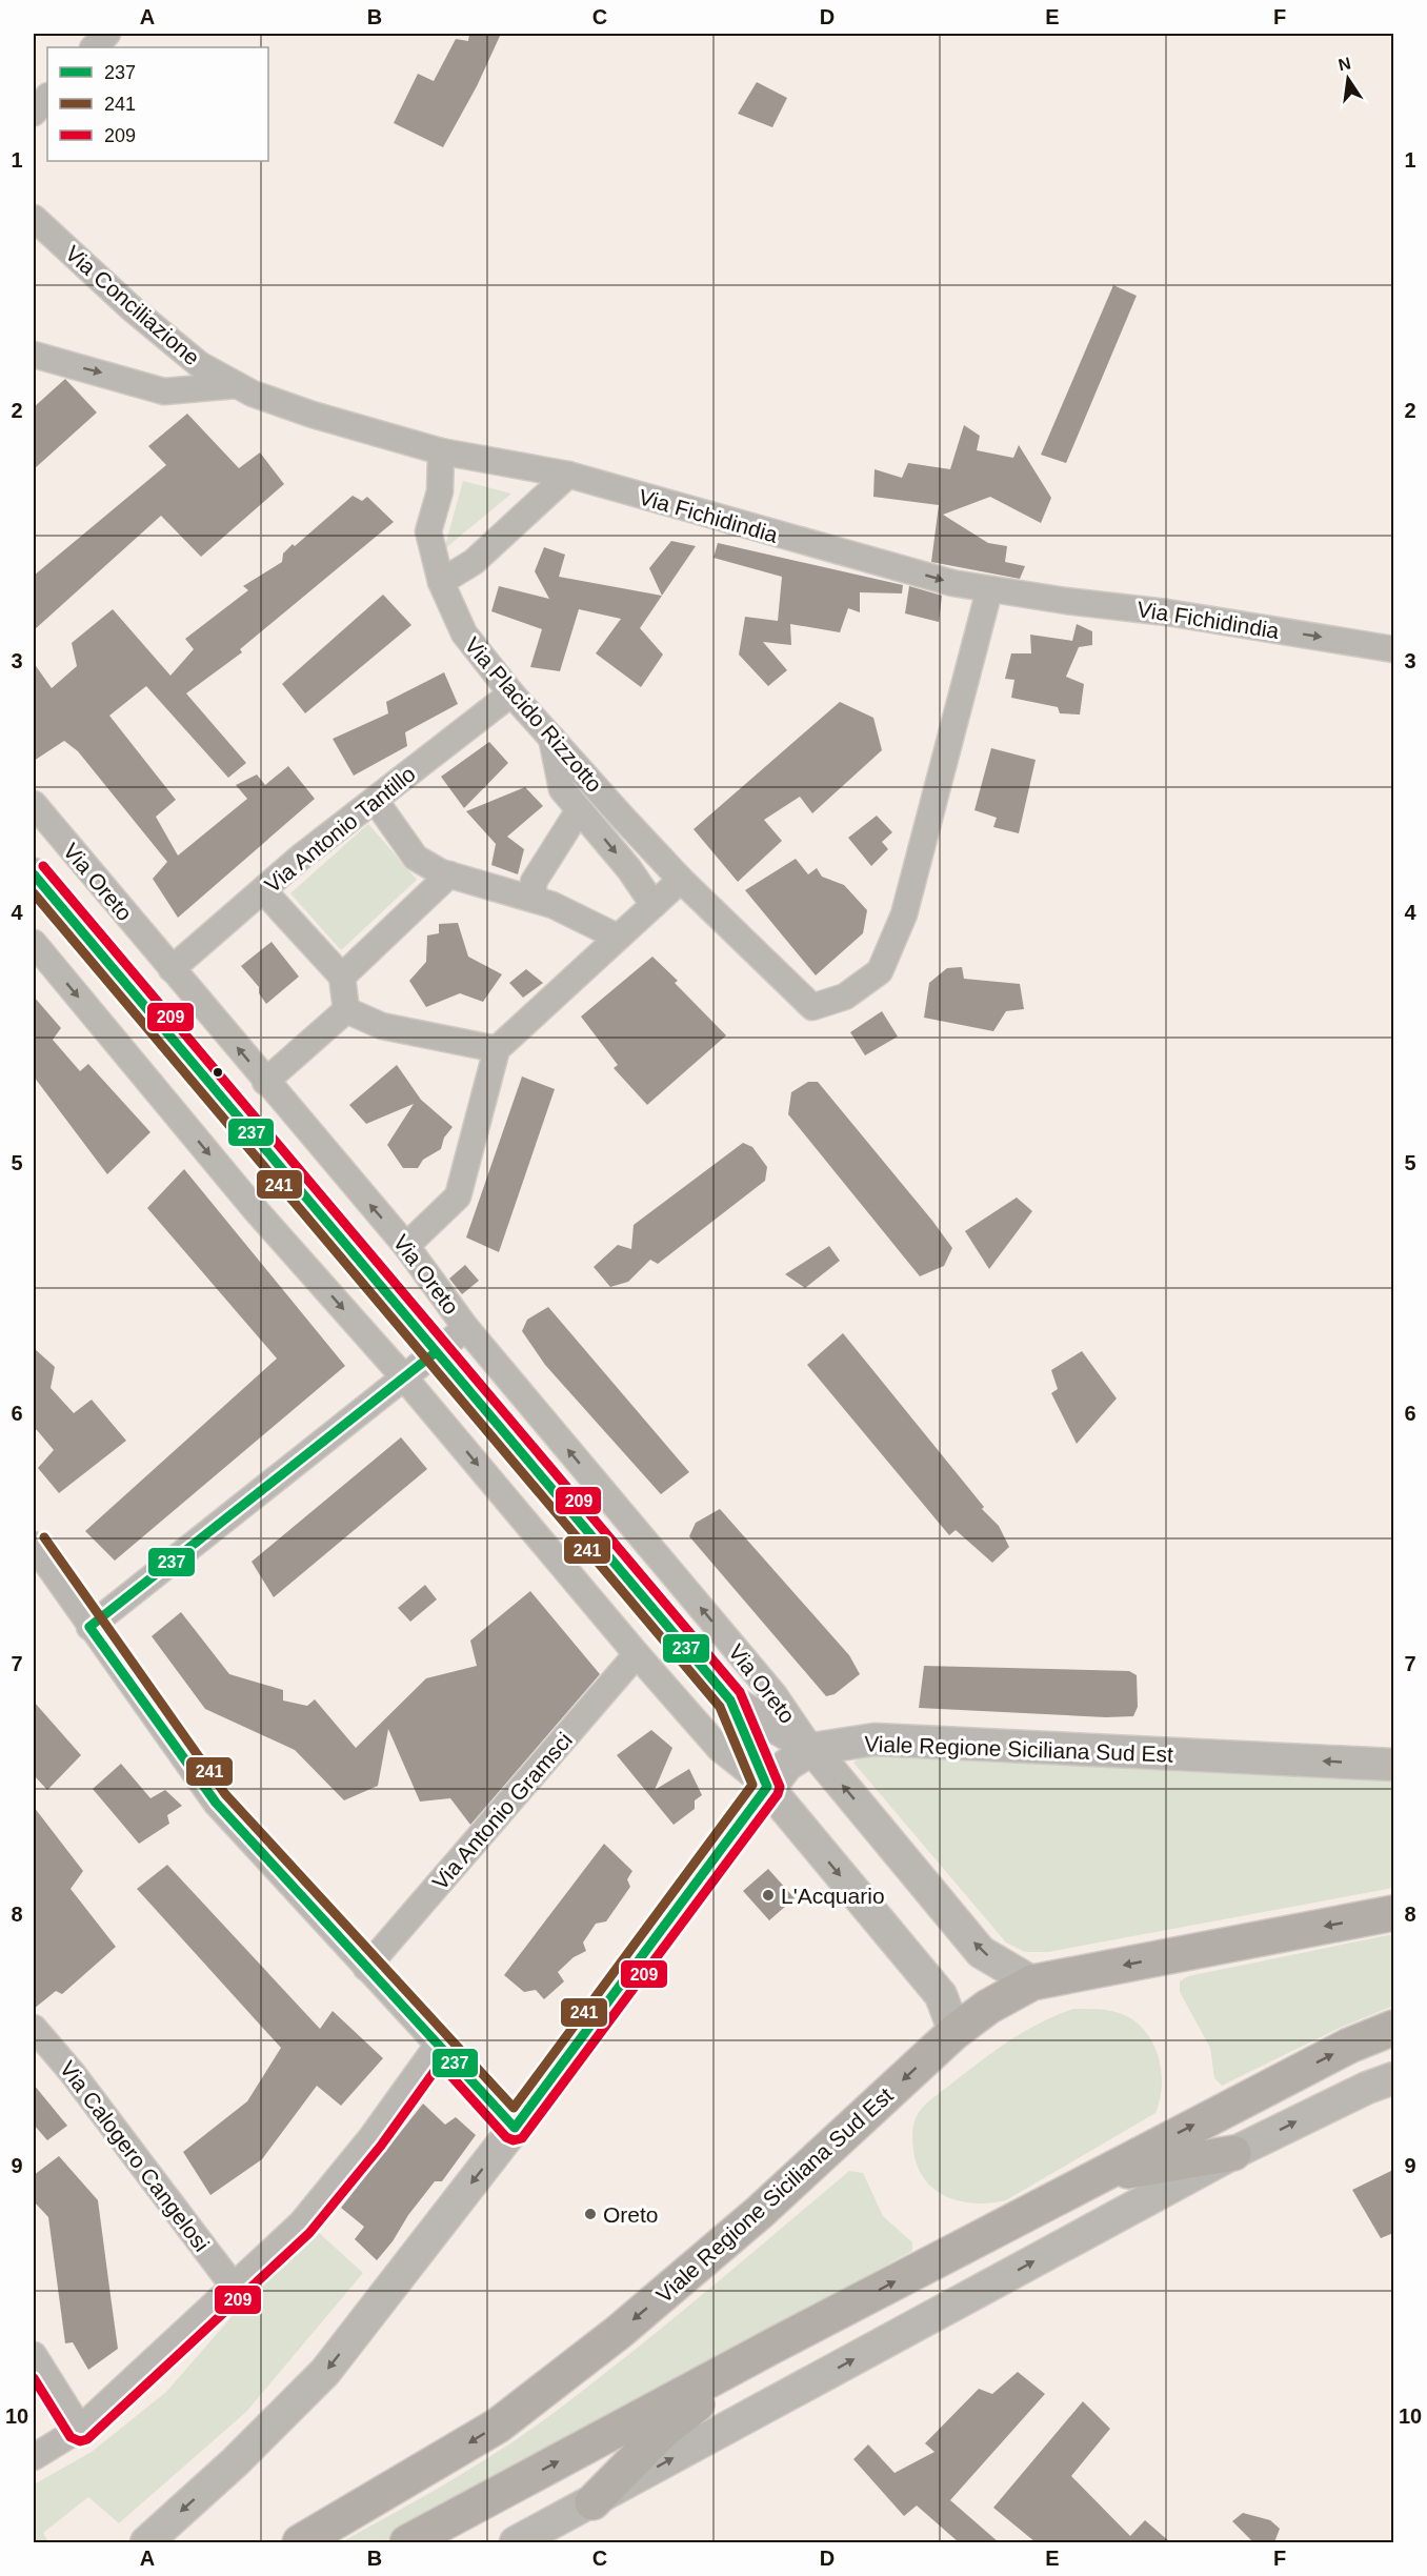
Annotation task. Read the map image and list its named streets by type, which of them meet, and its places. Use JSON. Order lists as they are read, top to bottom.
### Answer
{
  "streets": {
    "main road": ["Viale Regione Siciliana Sud Est"],
    "street": [
      "Via Conciliazione",
      "Via Fichidindia",
      "Via Placido Rizzotto",
      "Via Antonio Tantillo",
      "Via Oreto",
      "Via Antonio Gramsci",
      "Via Calogero Cangelosi"
    ]
  },
  "crossings": [
    ["Via Conciliazione", "Via Fichidindia"],
    ["Via Fichidindia", "Via Placido Rizzotto"],
    ["Via Placido Rizzotto", "Via Antonio Tantillo"],
    ["Via Antonio Tantillo", "Via Oreto"],
    ["Via Oreto", "Viale Regione Siciliana Sud Est"]
  ],
  "one_way": ["Via Fichidindia"],
  "places": ["L'Acquario", "Oreto"],
  "lines": ["transit line 209", "transit line 237", "transit line 241"],
  "legend": ["237", "241", "209"],
  "north": "top",
  "grid": {
    "columns": [
      "A",
      "B",
      "C",
      "D",
      "E",
      "F"
    ],
    "rows": [
      "1",
      "2",
      "3",
      "4",
      "5",
      "6",
      "7",
      "8",
      "9",
      "10"
    ]
  }
}
